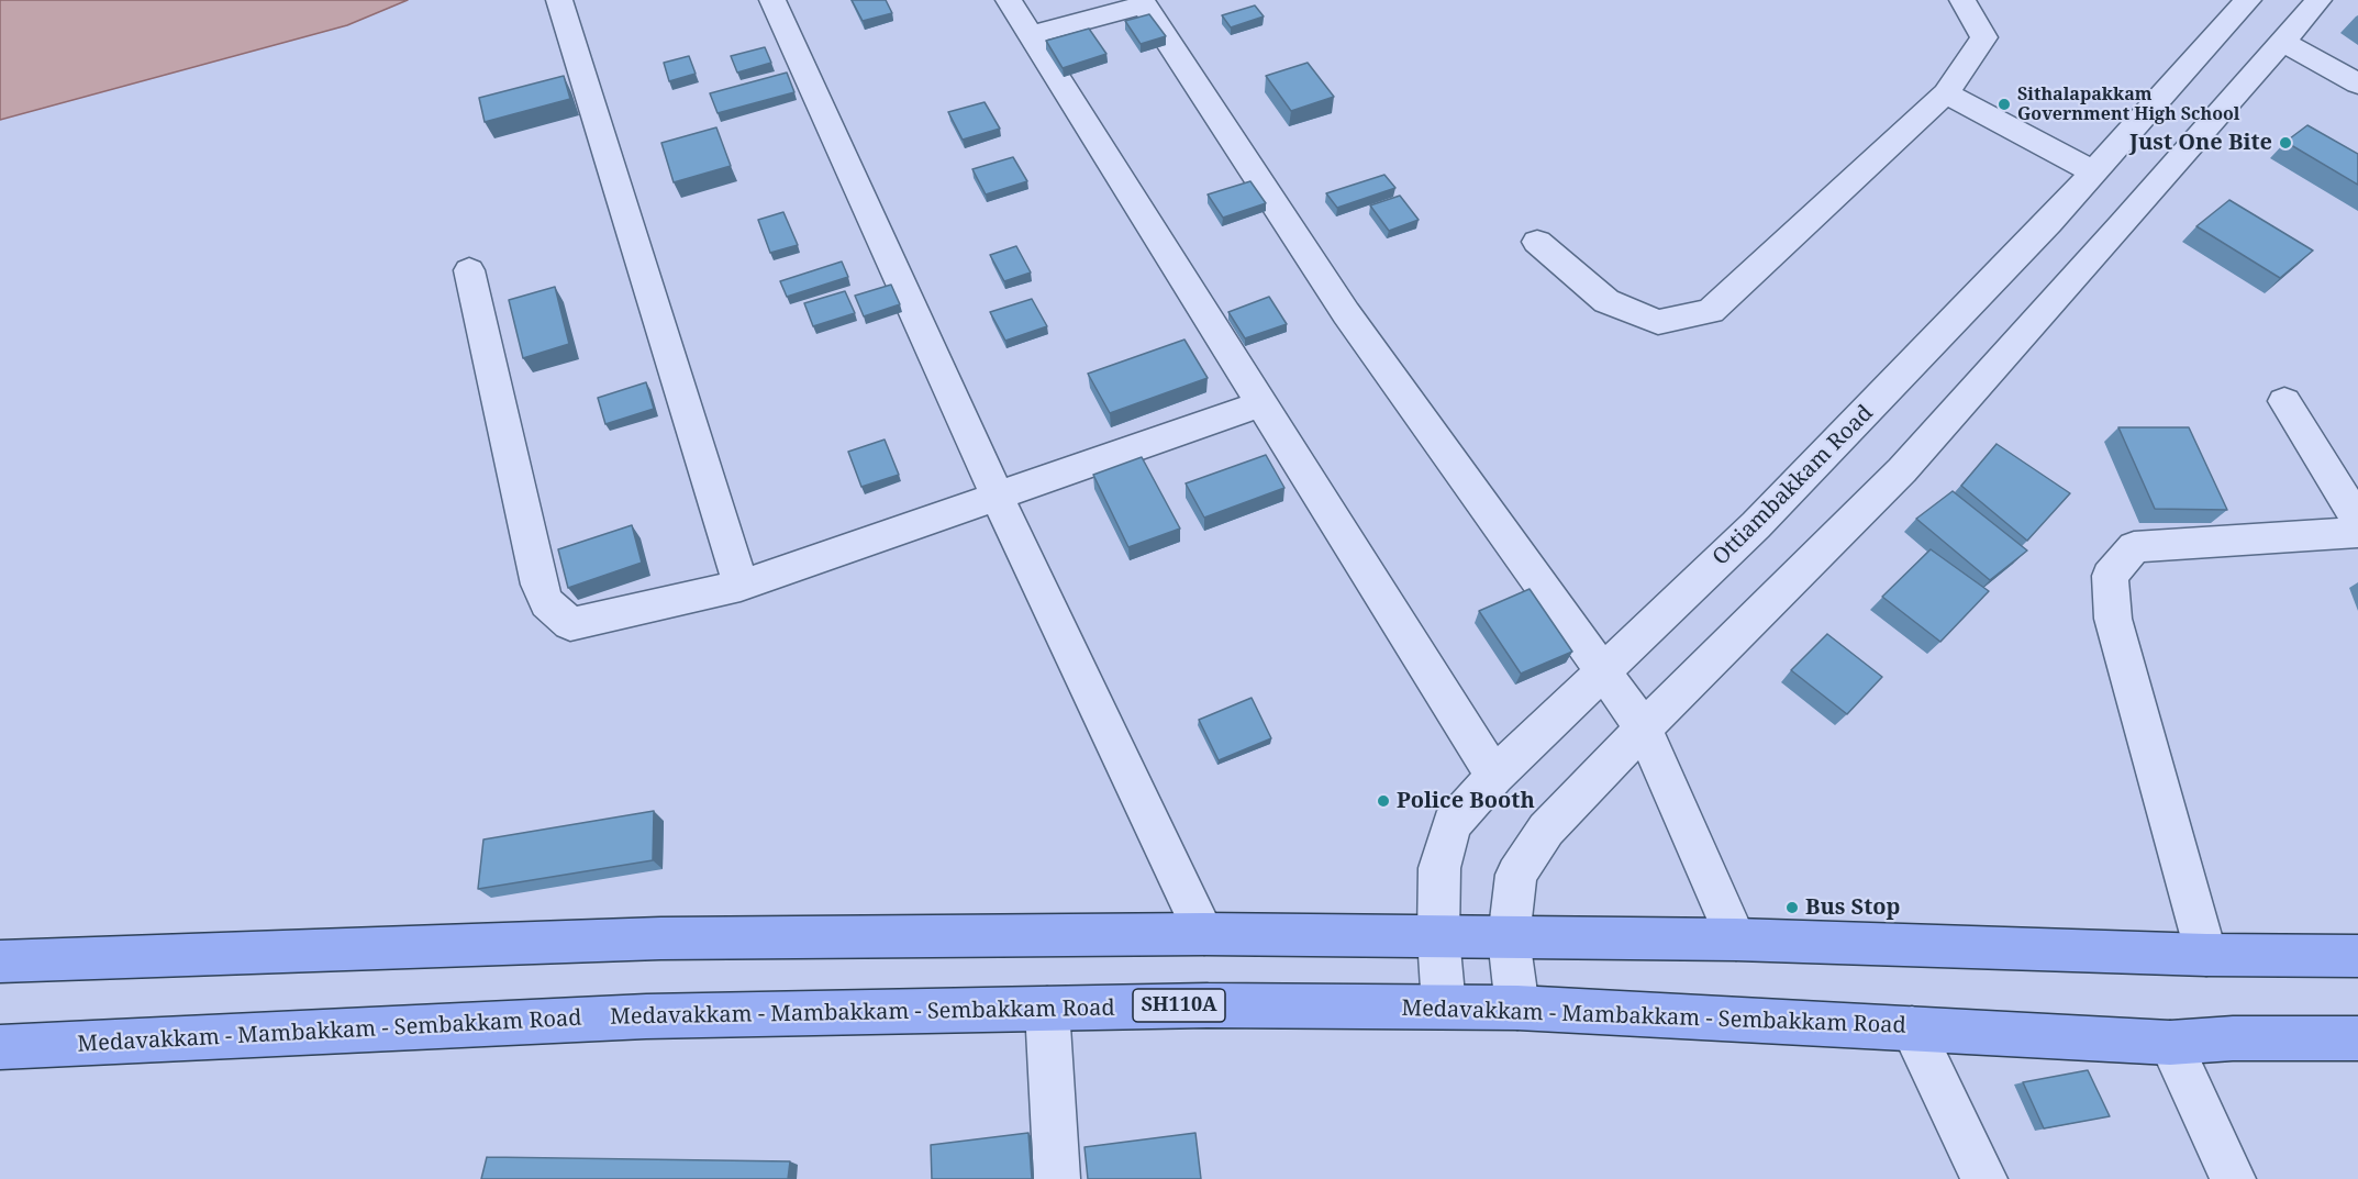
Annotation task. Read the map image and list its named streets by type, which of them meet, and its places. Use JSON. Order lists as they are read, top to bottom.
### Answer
{
  "streets": {
    "main road": ["SH110A", "Medavakkam - Mambakkam - Sembakkam Road"],
    "street": ["Ottiambakkam Road"]
  },
  "crossings": [
    ["Ottiambakkam Road", "Medavakkam - Mambakkam - Sembakkam Road"]
  ],
  "places": [
    "Sithalapakkam Government High School",
    "Just One Bite",
    "Police Booth",
    "Bus Stop"
  ]
}
